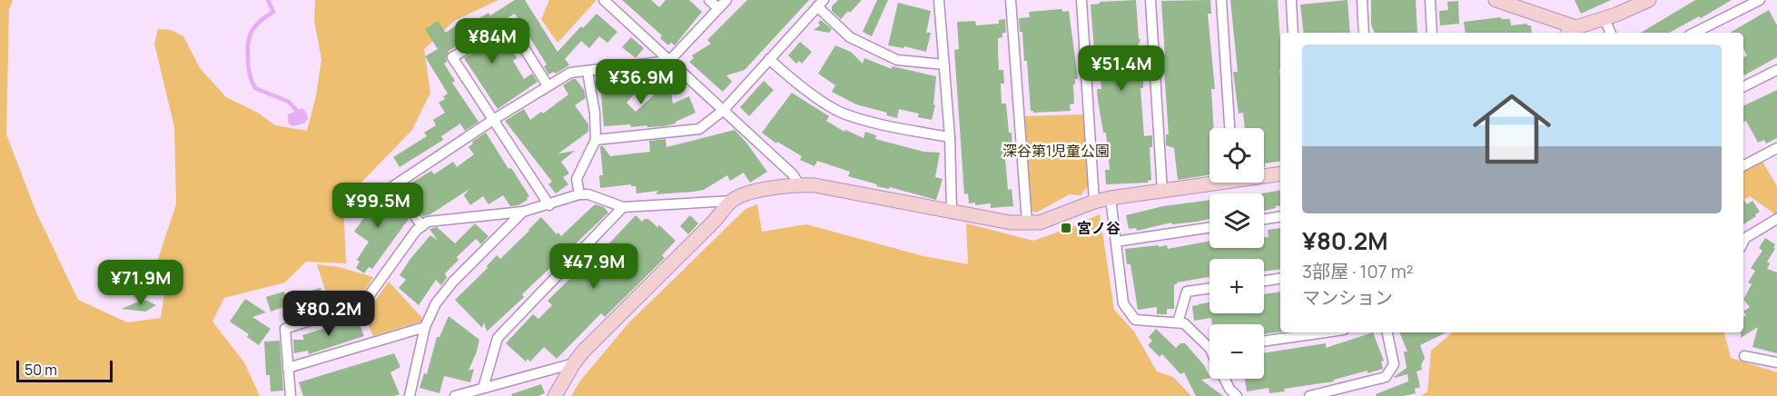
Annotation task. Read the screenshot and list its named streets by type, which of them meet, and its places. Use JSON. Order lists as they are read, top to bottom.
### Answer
{
  "parks": ["深谷第1児童公園"],
  "places": {
    "transit": ["宮ノ谷"]
  },
  "scale_bar": "50 m",
  "page": {
    "price": [
      "¥84M",
      "¥51.4M",
      "¥36.9M",
      "¥99.5M",
      "¥47.9M",
      "¥71.9M",
      "¥80.2M"
    ],
    "list": [
      {
        "name": "¥80.2M",
        "note": "3部屋 · 107 m² · マンション"
      }
    ],
    "map_buttons": ["+", "−"],
    "scale": "50 m"
  }
}
